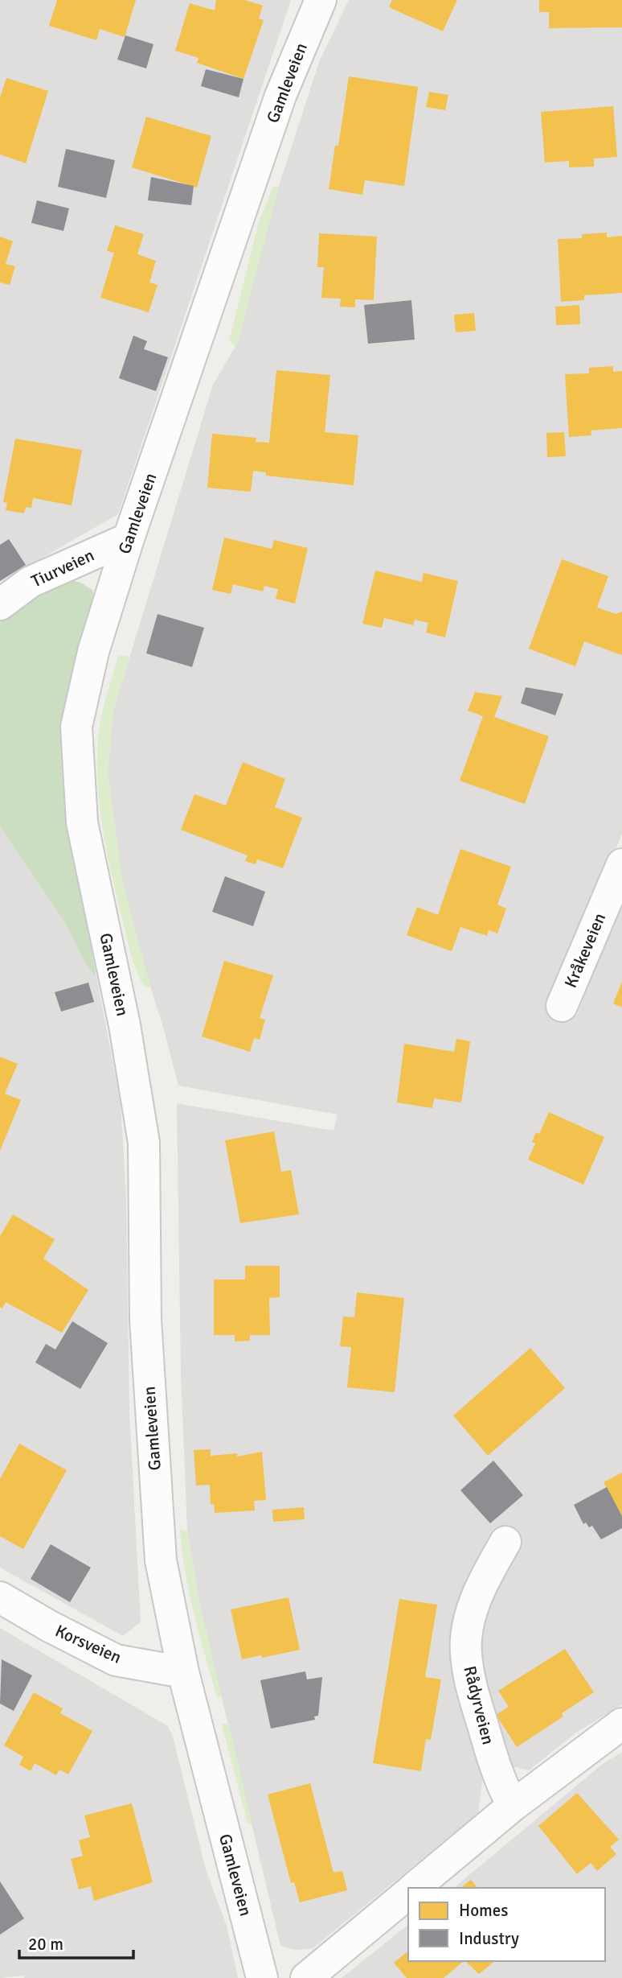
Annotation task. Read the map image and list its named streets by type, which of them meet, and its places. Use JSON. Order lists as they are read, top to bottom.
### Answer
{
  "streets": {
    "street": [
      "Gamleveien",
      "Tiurveien",
      "Kråkeveien",
      "Korsveien",
      "Rådyrveien"
    ]
  },
  "crossings": [
    ["Gamleveien", "Tiurveien"],
    ["Gamleveien", "Korsveien"]
  ],
  "legend": ["Homes", "Industry"],
  "scale_bar": "20 m"
}
